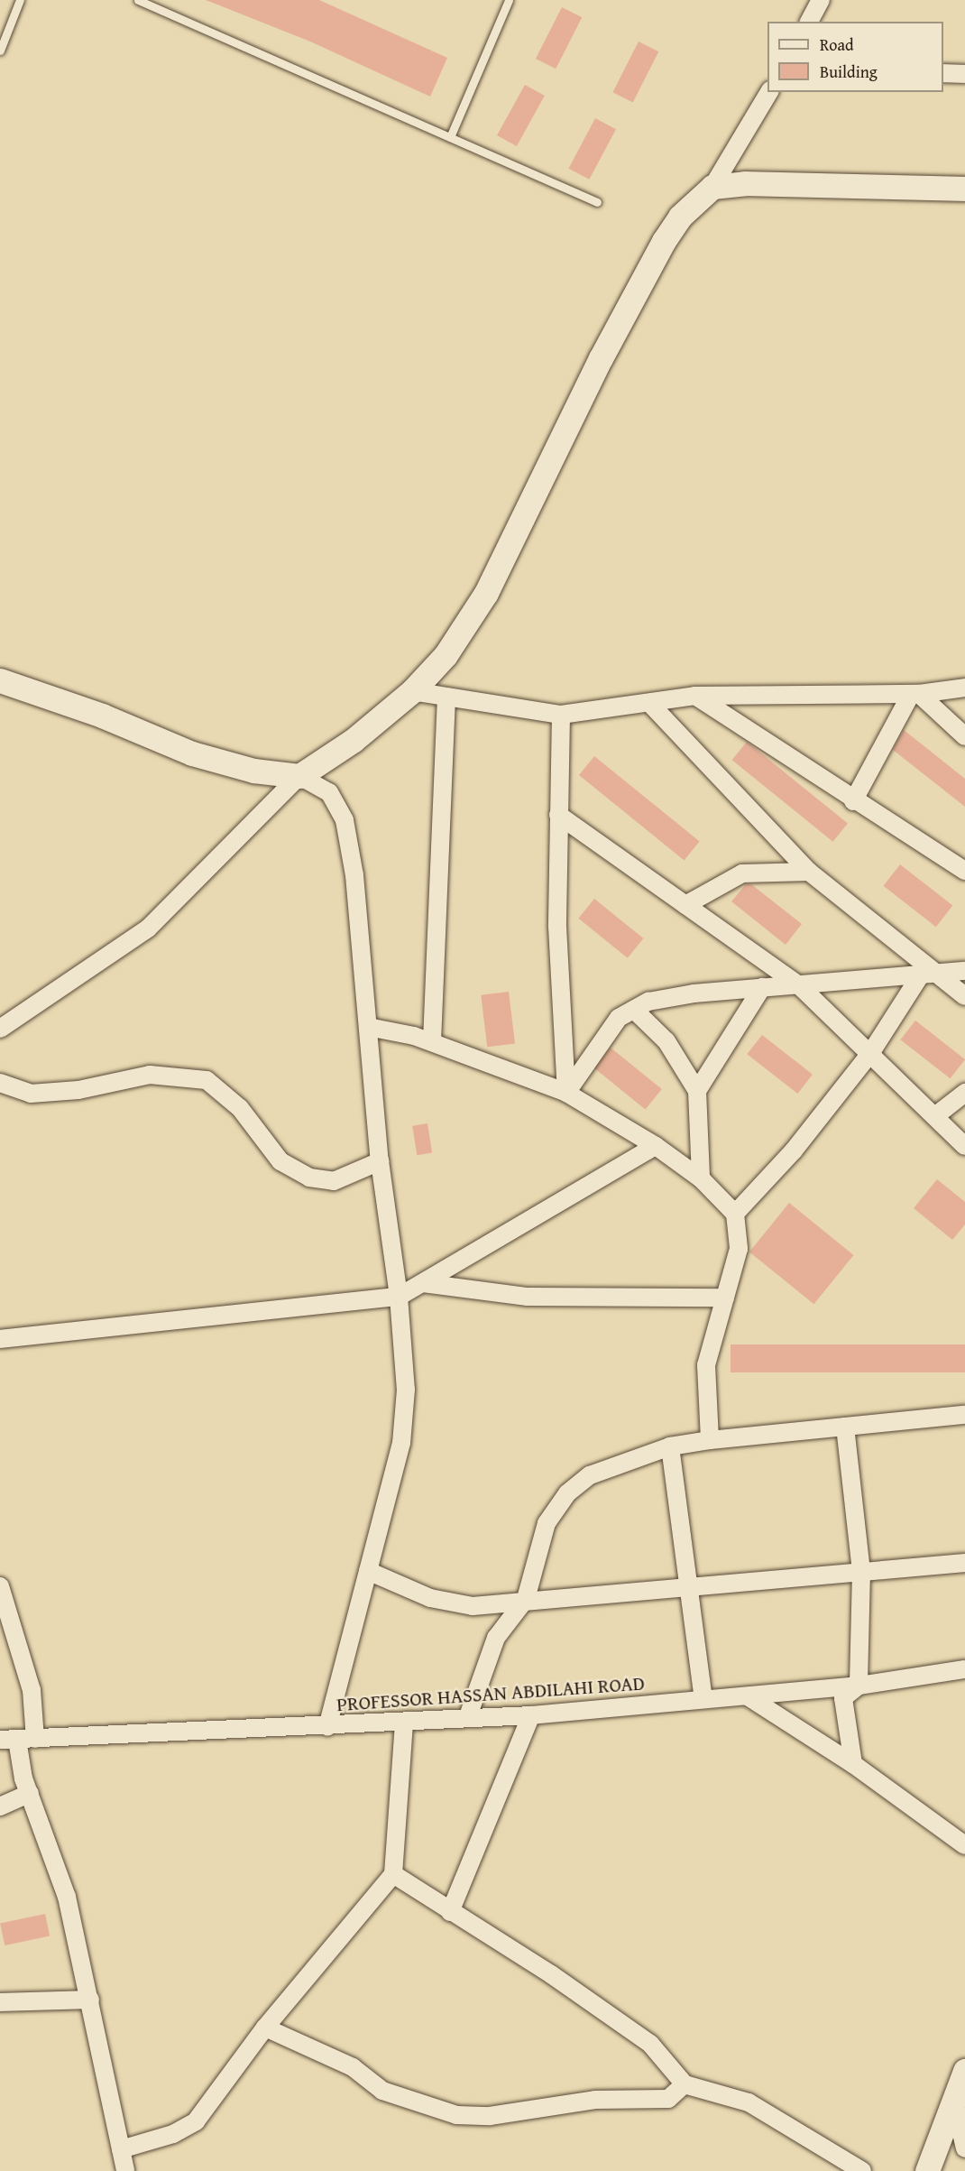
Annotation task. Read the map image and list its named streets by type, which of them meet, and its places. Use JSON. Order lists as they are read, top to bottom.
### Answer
{
  "streets": {
    "street": ["PROFESSOR HASSAN ABDILAHI ROAD"]
  },
  "legend": ["Road", "Building"]
}
